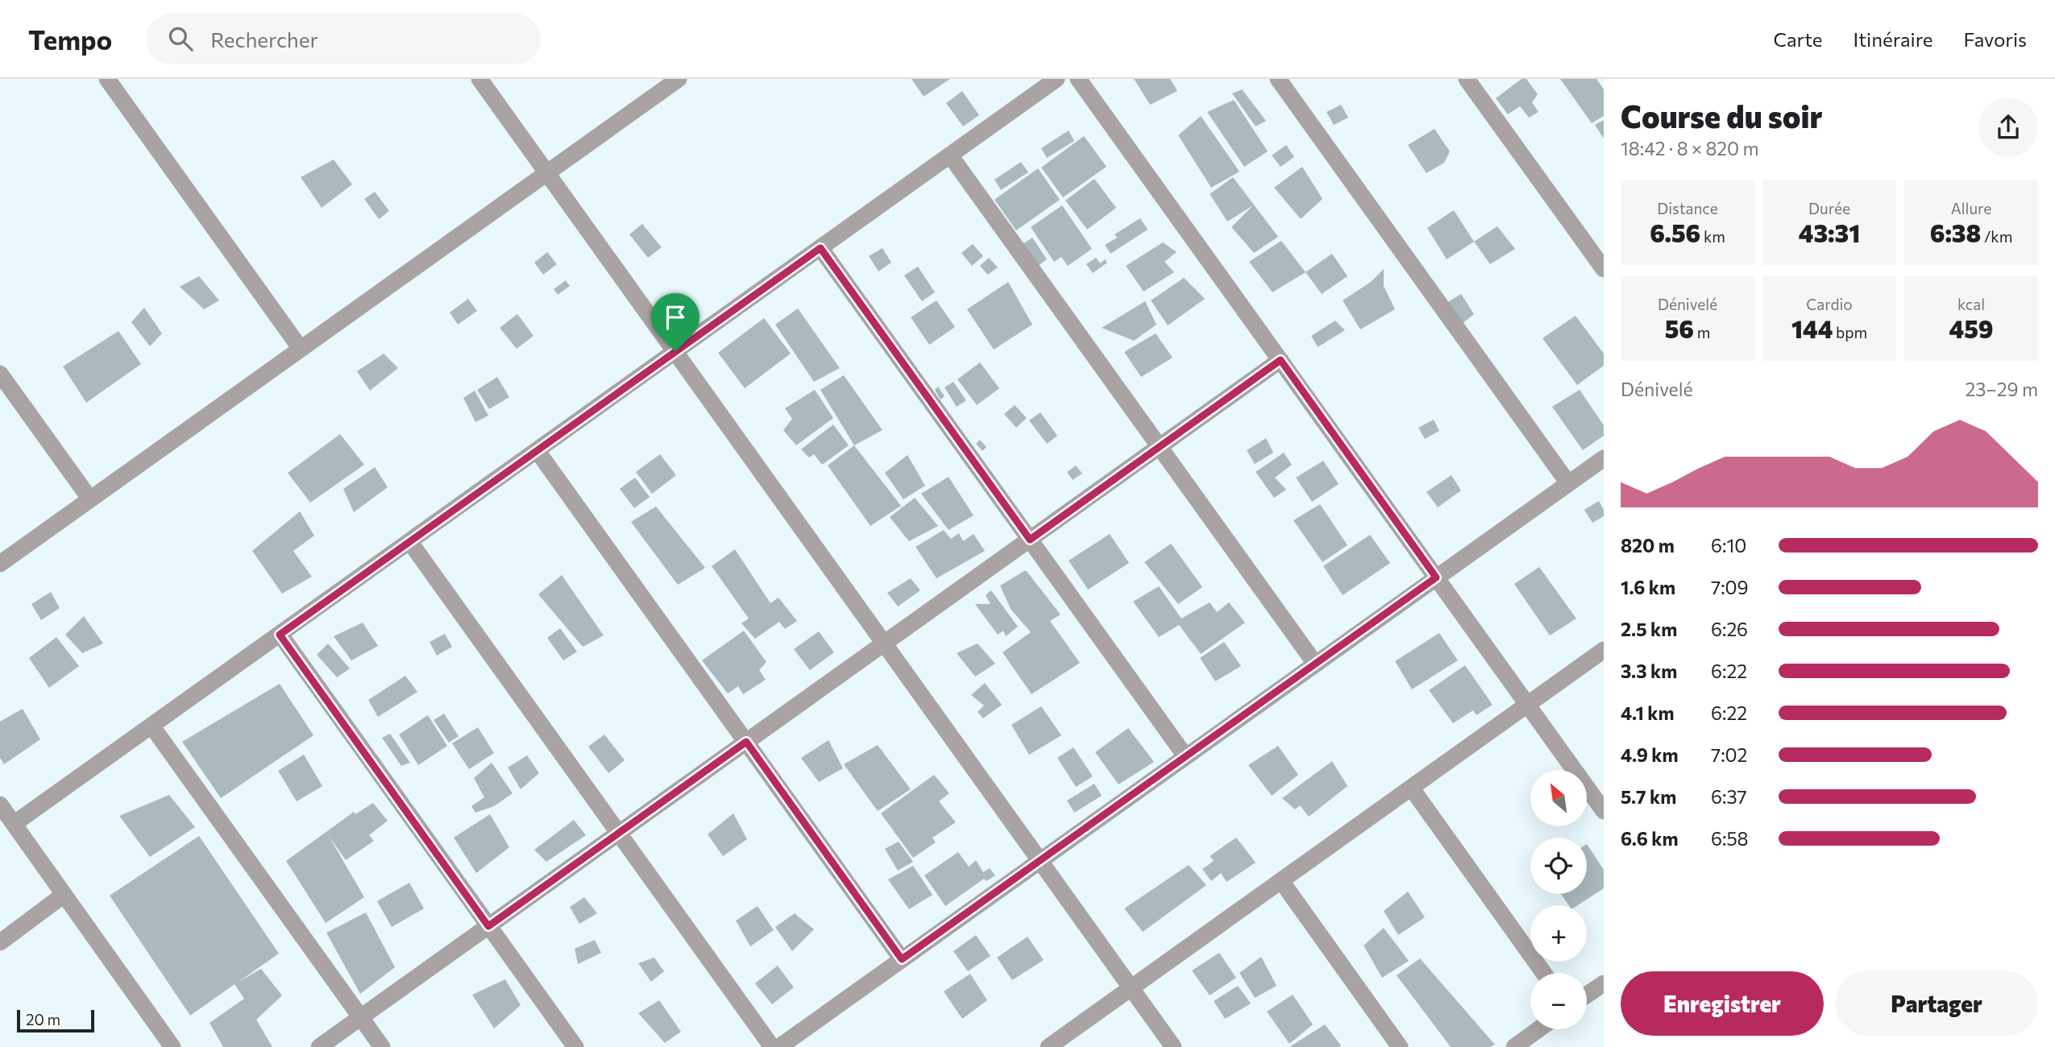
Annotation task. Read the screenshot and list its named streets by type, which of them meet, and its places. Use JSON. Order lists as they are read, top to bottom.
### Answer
{
  "scale_bar": "20 m",
  "north": "top left",
  "page": {
    "header": "Tempo",
    "search": "Rechercher",
    "nav": ["Carte", "Itinéraire", "Favoris"],
    "heading": ["Course du soir", "18:42 · 8 × 820 m"],
    "stats": [
      ["Distance", "6.56 km"],
      ["Durée", "43:31"],
      ["Allure", "6:38 /km"],
      ["Dénivelé", "56 m"],
      ["Cardio", "144 bpm"],
      ["kcal", "459"]
    ],
    "chart": ["Dénivelé", "23–29 m"],
    "list": [
      {
        "name": "820 m",
        "note": "6:10"
      },
      {
        "name": "1.6 km",
        "note": "7:09"
      },
      {
        "name": "2.5 km",
        "note": "6:26"
      },
      {
        "name": "3.3 km",
        "note": "6:22"
      },
      {
        "name": "4.1 km",
        "note": "6:22"
      },
      {
        "name": "4.9 km",
        "note": "7:02"
      },
      {
        "name": "5.7 km",
        "note": "6:37"
      },
      {
        "name": "6.6 km",
        "note": "6:58"
      }
    ],
    "map_buttons": ["+", "−"],
    "buttons": ["Enregistrer", "Partager"],
    "scale": "20 m"
  }
}
